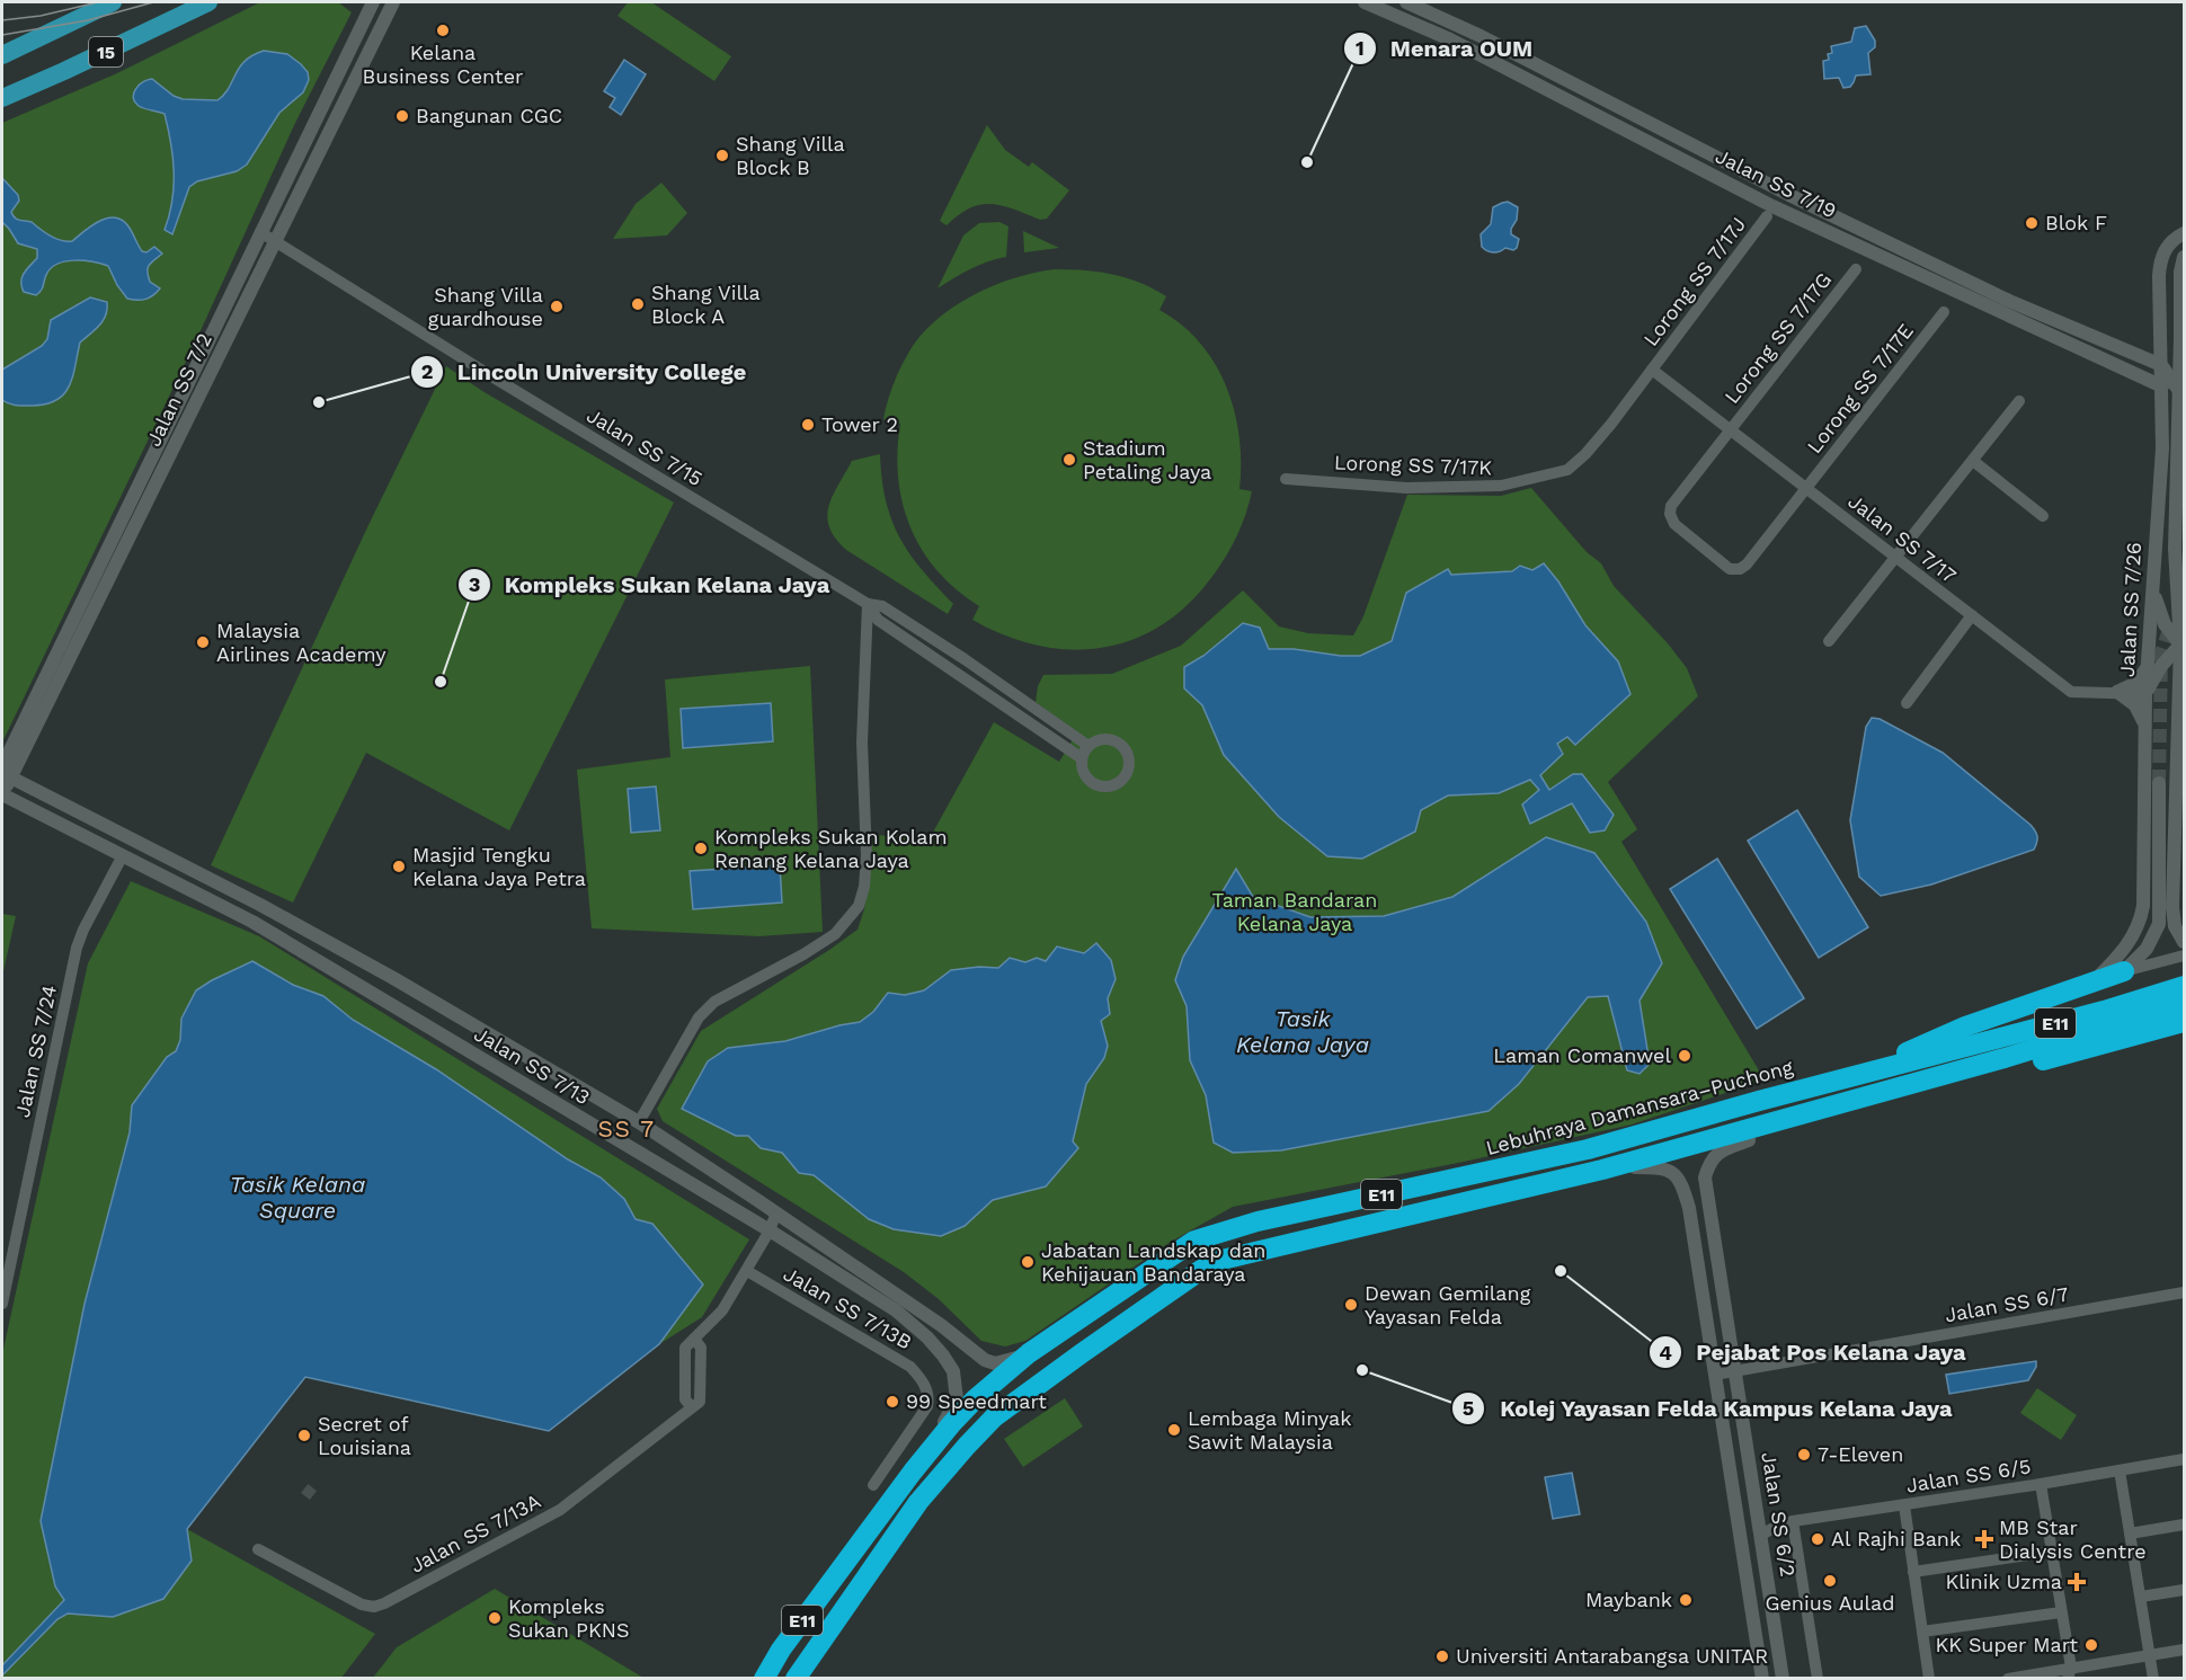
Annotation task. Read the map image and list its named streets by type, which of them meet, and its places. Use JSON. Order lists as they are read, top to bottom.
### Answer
{
  "streets": {
    "highway": ["E11", "Lebuhraya Damansara–Puchong"],
    "main road": ["15"],
    "street": [
      "Jalan SS 7/19",
      "Lorong SS 7/17J",
      "Lorong SS 7/17G",
      "Lorong SS 7/17E",
      "Jalan SS 7/2",
      "Jalan SS 7/15",
      "Lorong SS 7/17K",
      "Jalan SS 7/17",
      "Jalan SS 7/26",
      "Jalan SS 7/24",
      "Jalan SS 7/13",
      "Jalan SS 6/7",
      "Jalan SS 7/13B",
      "Jalan SS 6/5",
      "Jalan SS 6/2",
      "Jalan SS 7/13A"
    ]
  },
  "crossings": [
    ["Jalan SS 7/19", "Jalan SS 7/26"],
    ["Lorong SS 7/17J", "Lorong SS 7/17K"],
    ["Lorong SS 7/17J", "Jalan SS 7/17"],
    ["Lorong SS 7/17G", "Lorong SS 7/17E"],
    ["Lorong SS 7/17G", "Jalan SS 7/17"],
    ["Lorong SS 7/17E", "Jalan SS 7/17"],
    ["Jalan SS 7/2", "Jalan SS 7/15"],
    ["Jalan SS 7/2", "Jalan SS 7/13"],
    ["Lorong SS 7/17K", "Jalan SS 7/17"],
    ["Jalan SS 7/17", "Jalan SS 7/26"],
    ["Jalan SS 7/24", "Jalan SS 7/13"],
    ["Jalan SS 7/13", "Lebuhraya Damansara–Puchong"],
    ["Jalan SS 7/13", "Jalan SS 7/13A"],
    ["Jalan SS 6/7", "Jalan SS 6/2"],
    ["Jalan SS 7/13B", "Jalan SS 7/13A"],
    ["Jalan SS 6/5", "Jalan SS 6/2"]
  ],
  "districts": ["SS 7"],
  "water": ["Tasik Kelana Jaya", "Tasik Kelana Square"],
  "parks": ["Taman Bandaran Kelana Jaya"],
  "places": {
    "other": [
      "Kelana Business Center",
      "Bangunan CGC",
      "Shang Villa Block B",
      "Menara OUM",
      "Blok F",
      "Shang Villa Block A",
      "Shang Villa guardhouse",
      "Lincoln University College",
      "Tower 2",
      "Stadium Petaling Jaya",
      "Malaysia Airlines Academy",
      "Kompleks Sukan Kelana Jaya",
      "Kompleks Sukan Kolam Renang Kelana Jaya",
      "Masjid Tengku Kelana Jaya Petra",
      "Laman Comanwel",
      "Jabatan Landskap dan Kehijauan Bandaraya",
      "Pejabat Pos Kelana Jaya",
      "Dewan Gemilang Yayasan Felda",
      "Kolej Yayasan Felda Kampus Kelana Jaya",
      "99 Speedmart",
      "Lembaga Minyak Sawit Malaysia",
      "Secret of Louisiana",
      "7-Eleven",
      "Al Rajhi Bank",
      "Genius Aulad",
      "Maybank",
      "Kompleks Sukan PKNS",
      "KK Super Mart",
      "Universiti Antarabangsa UNITAR"
    ],
    "health": ["MB Star Dialysis Centre", "Klinik Uzma"]
  }
}
